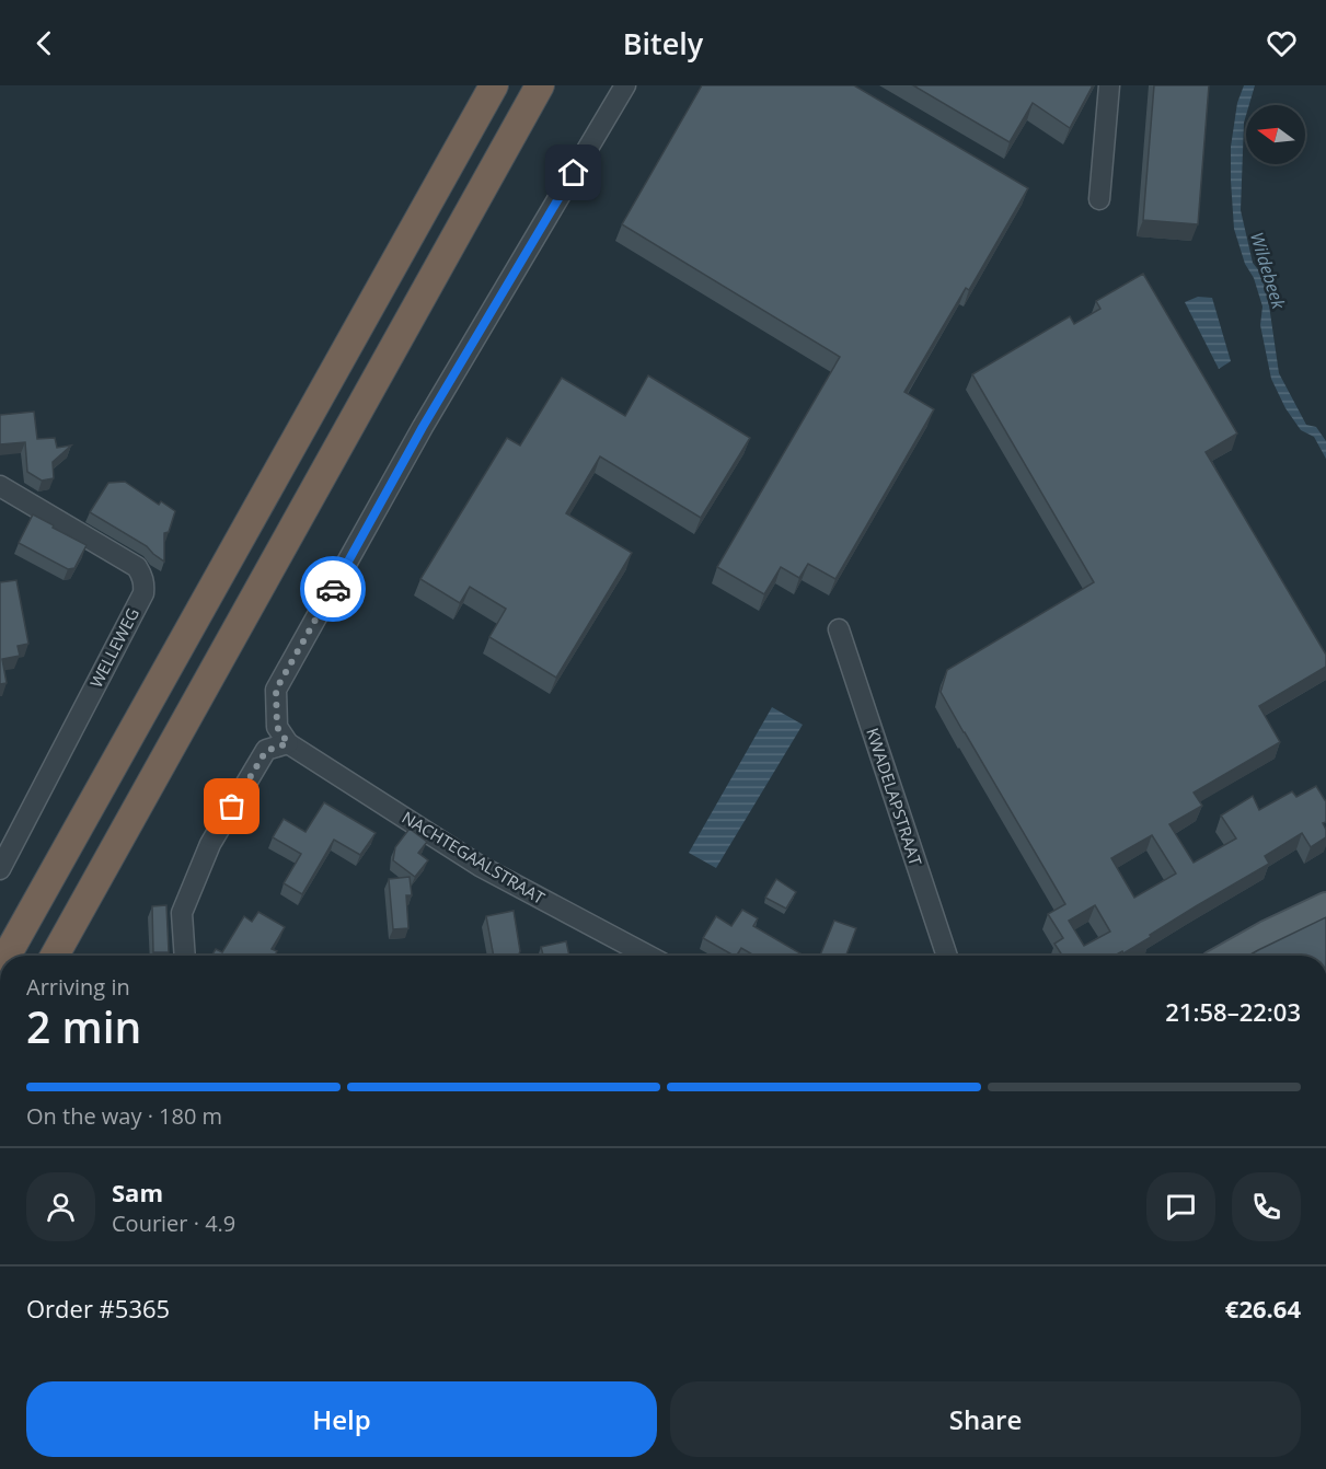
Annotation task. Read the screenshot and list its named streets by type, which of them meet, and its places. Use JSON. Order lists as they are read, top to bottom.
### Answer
{
  "streets": {
    "street": ["WELLEWEG", "KWADELAPSTRAAT", "NACHTEGAALSTRAAT"]
  },
  "water": ["Wildebeek"],
  "north": "left",
  "page": {
    "header": "Bitely",
    "heading": ["2 min", "Arriving in", "21:58–22:03"],
    "panel": [
      "Sam",
      "Courier · 4.9",
      "Order #5365",
      "€26.64"
    ],
    "bar": "On the way · 180 m",
    "buttons": ["Help", "Share"]
  }
}
